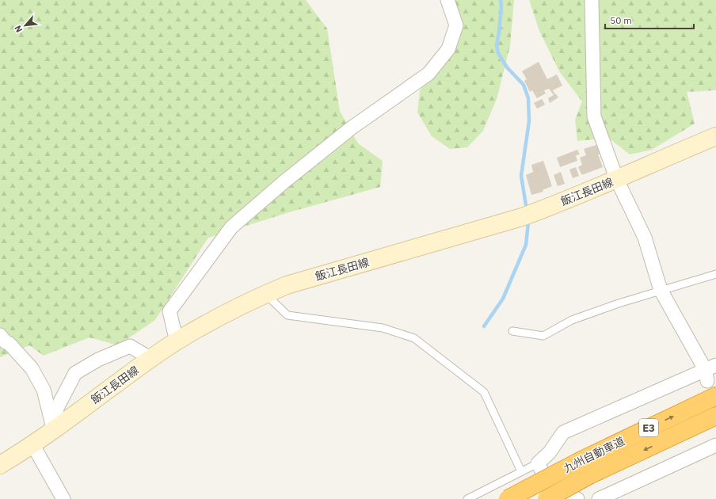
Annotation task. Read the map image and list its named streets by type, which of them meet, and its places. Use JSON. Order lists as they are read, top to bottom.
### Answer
{
  "streets": {
    "highway": ["E3", "九州自動車道"],
    "main road": ["飯江長田線"]
  },
  "scale_bar": "50 m",
  "north": "bottom left"
}
